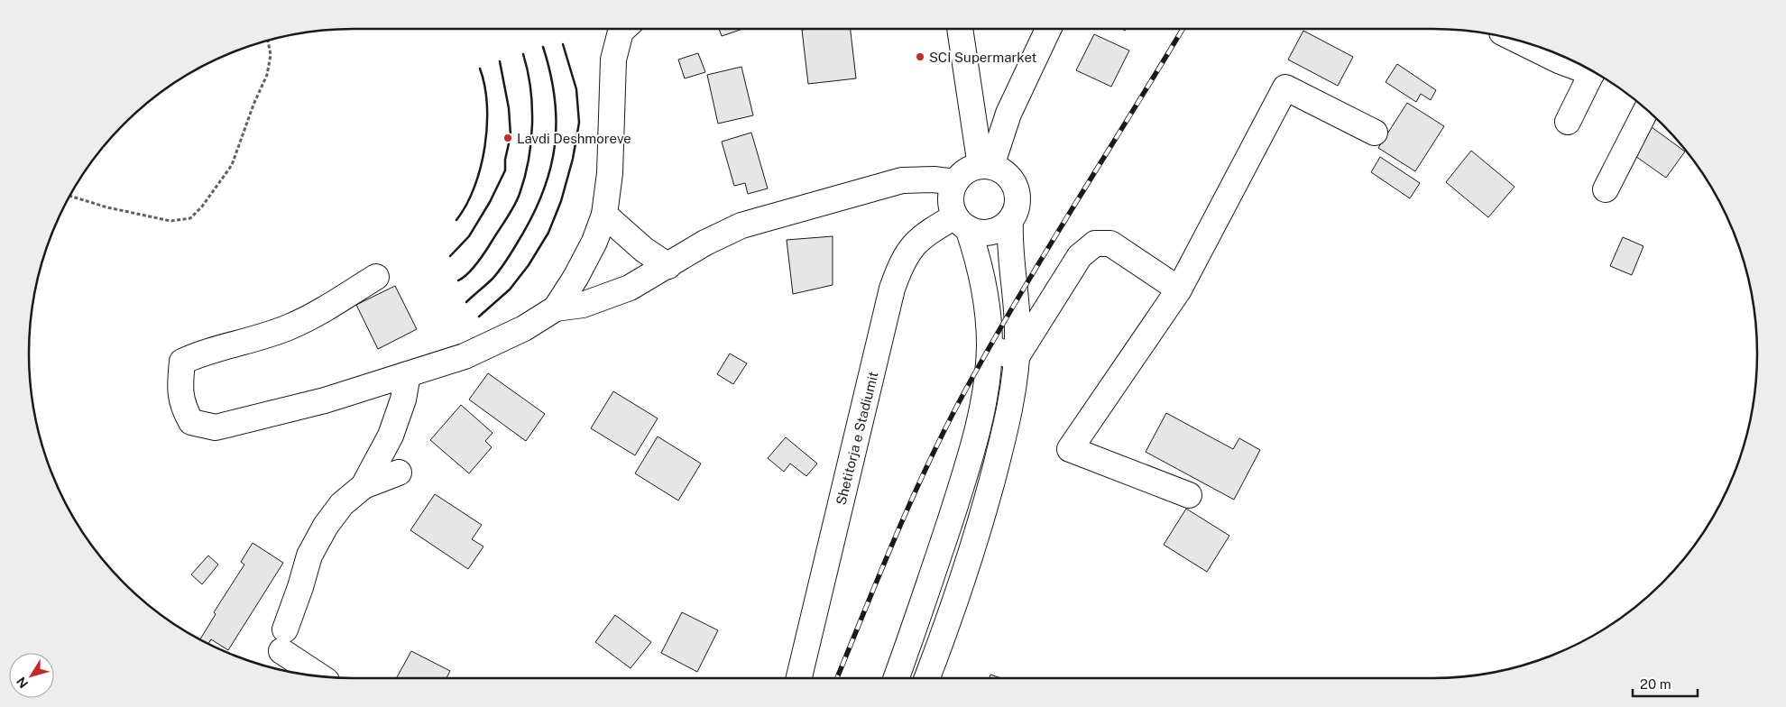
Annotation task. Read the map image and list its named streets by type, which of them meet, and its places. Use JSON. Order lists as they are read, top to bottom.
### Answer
{
  "streets": {
    "street": ["Shetitorja e Stadiumit"]
  },
  "places": ["SCI Supermarket", "Lavdi Deshmoreve"],
  "scale_bar": "20 m",
  "north": "bottom left"
}
